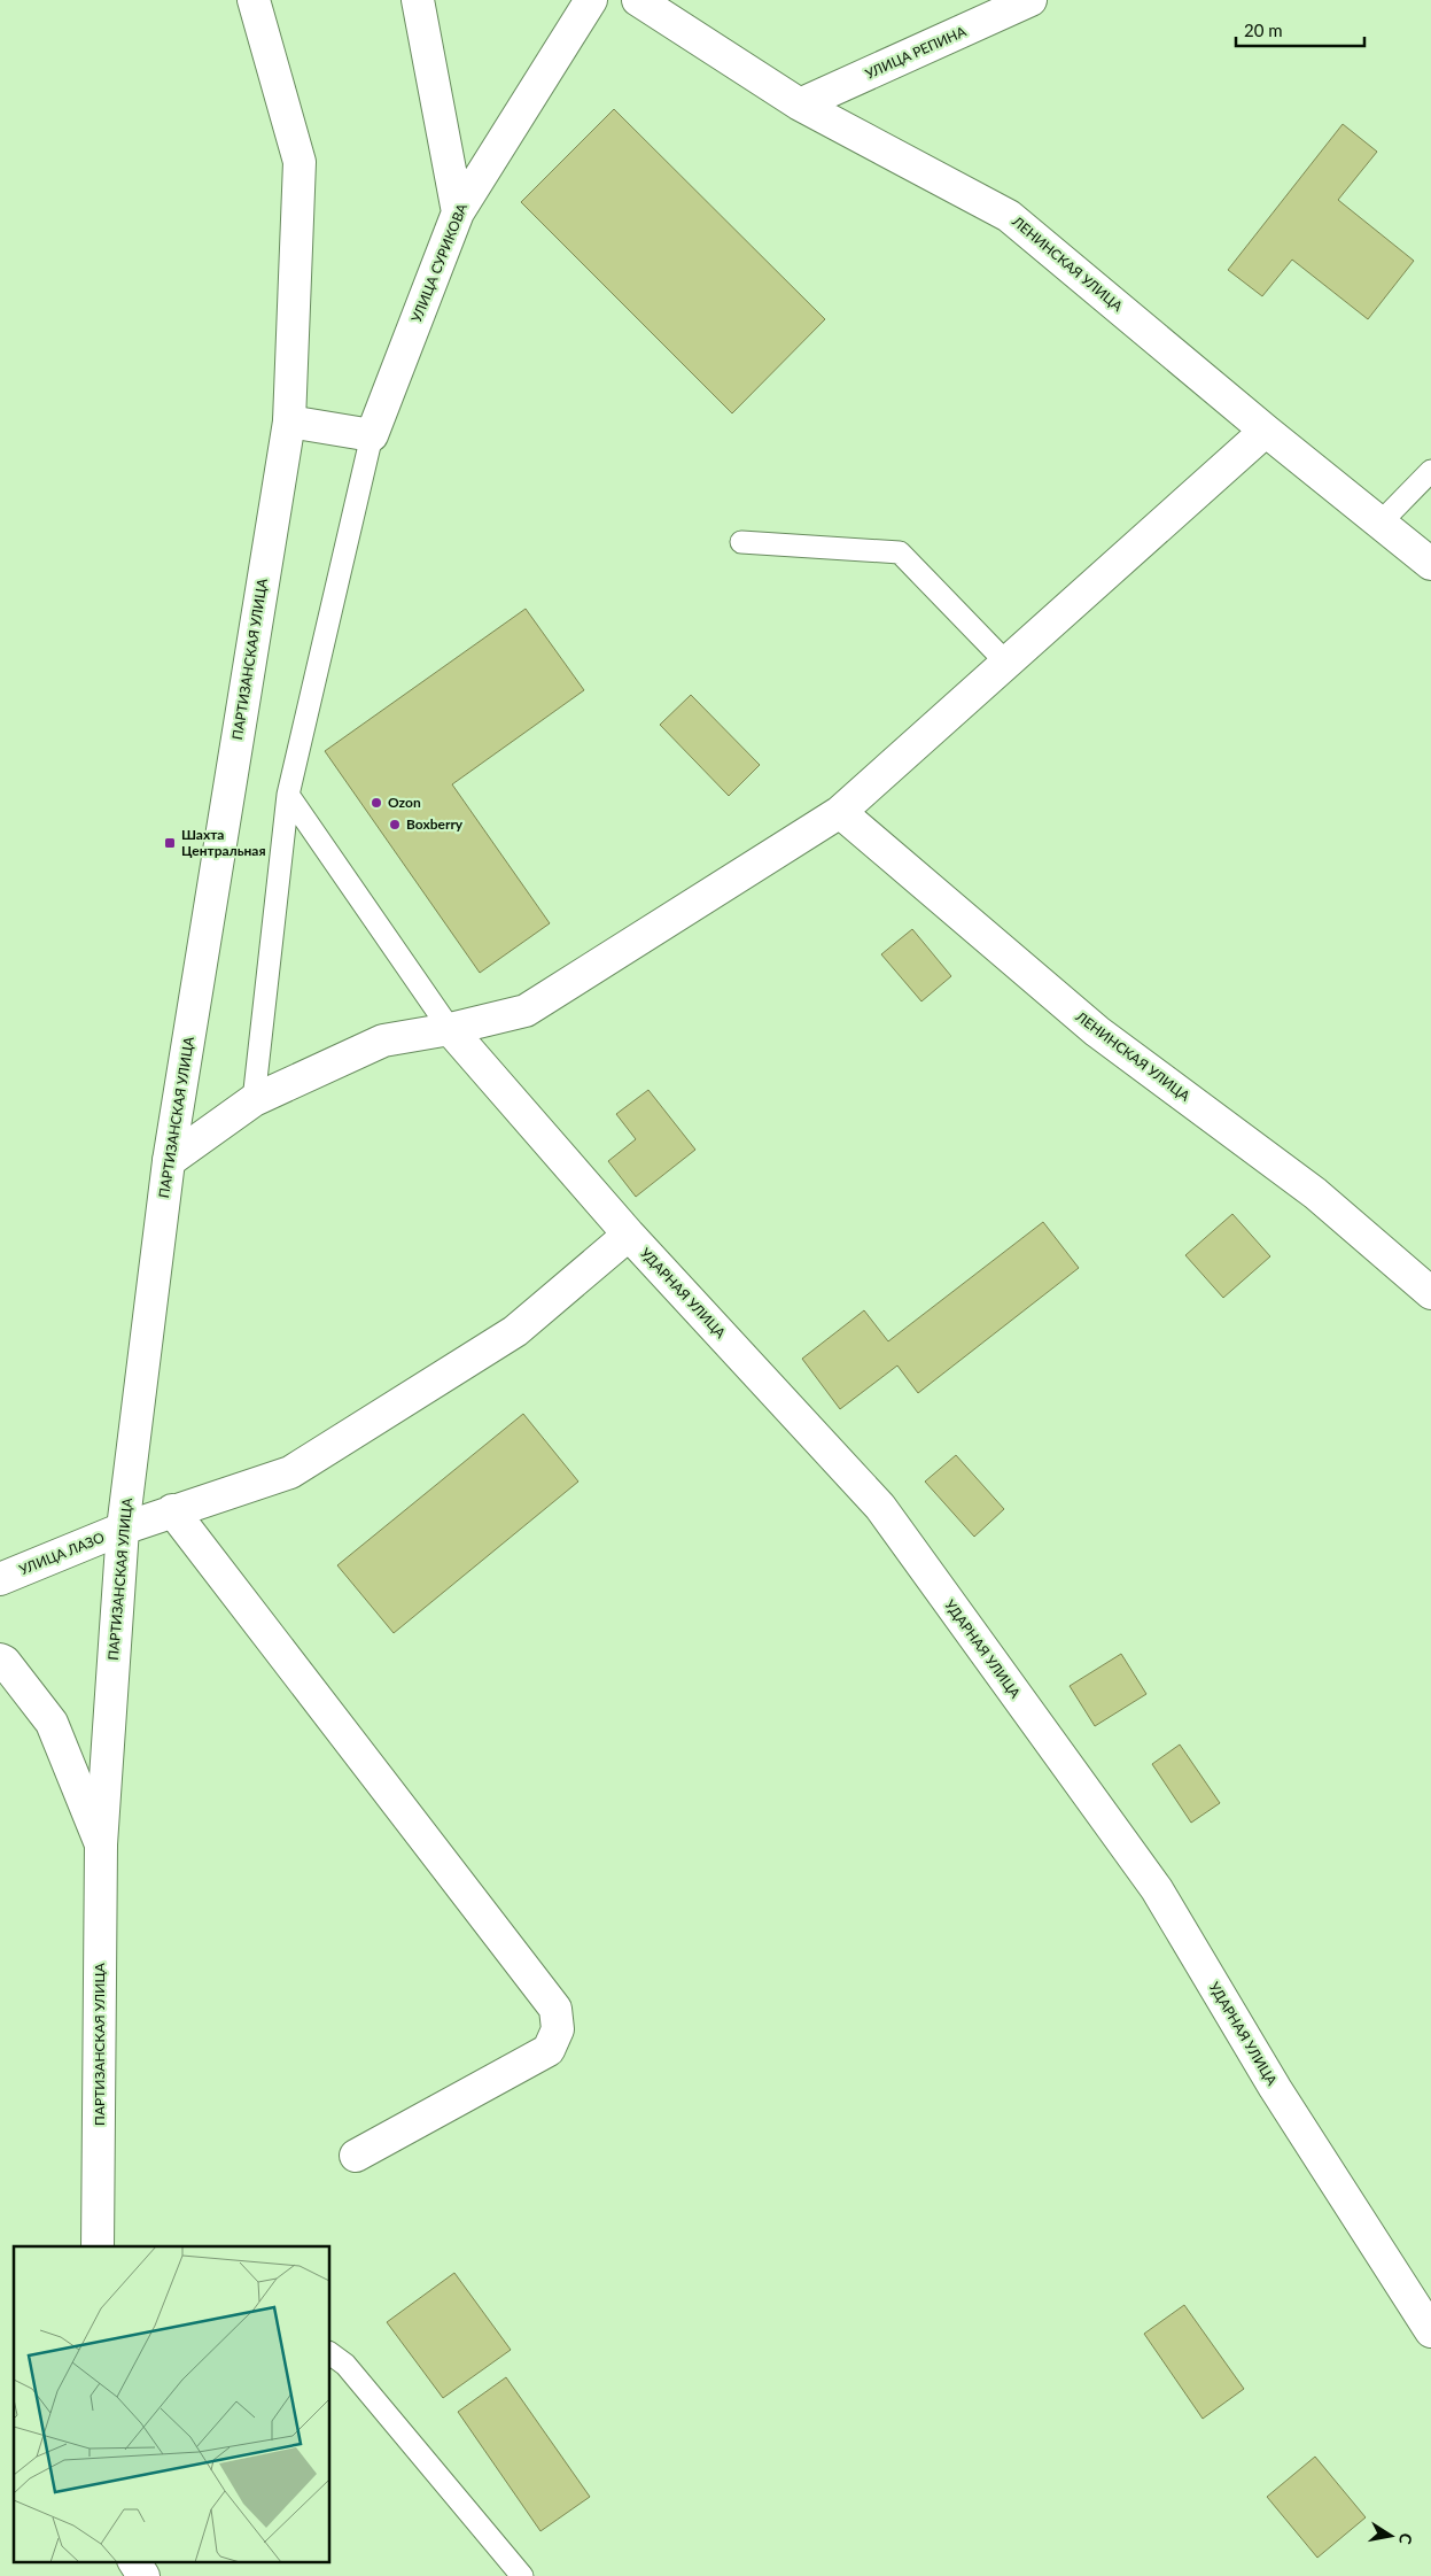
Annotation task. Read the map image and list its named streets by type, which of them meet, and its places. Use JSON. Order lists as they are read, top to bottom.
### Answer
{
  "streets": {
    "street": [
      "УЛИЦА РЕПИНА",
      "УЛИЦА СУРИКОВА",
      "ЛЕНИНСКАЯ УЛИЦА",
      "ПАРТИЗАНСКАЯ УЛИЦА",
      "УДАРНАЯ УЛИЦА",
      "УЛИЦА ЛАЗО"
    ]
  },
  "crossings": [
    ["УЛИЦА РЕПИНА", "ЛЕНИНСКАЯ УЛИЦА"],
    ["ПАРТИЗАНСКАЯ УЛИЦА", "УЛИЦА ЛАЗО"],
    ["УДАРНАЯ УЛИЦА", "УЛИЦА ЛАЗО"]
  ],
  "places": {
    "other": ["Ozon", "Boxberry"],
    "transit": ["Шахта Центральная"]
  },
  "scale_bar": "20 m",
  "north": "right"
}
